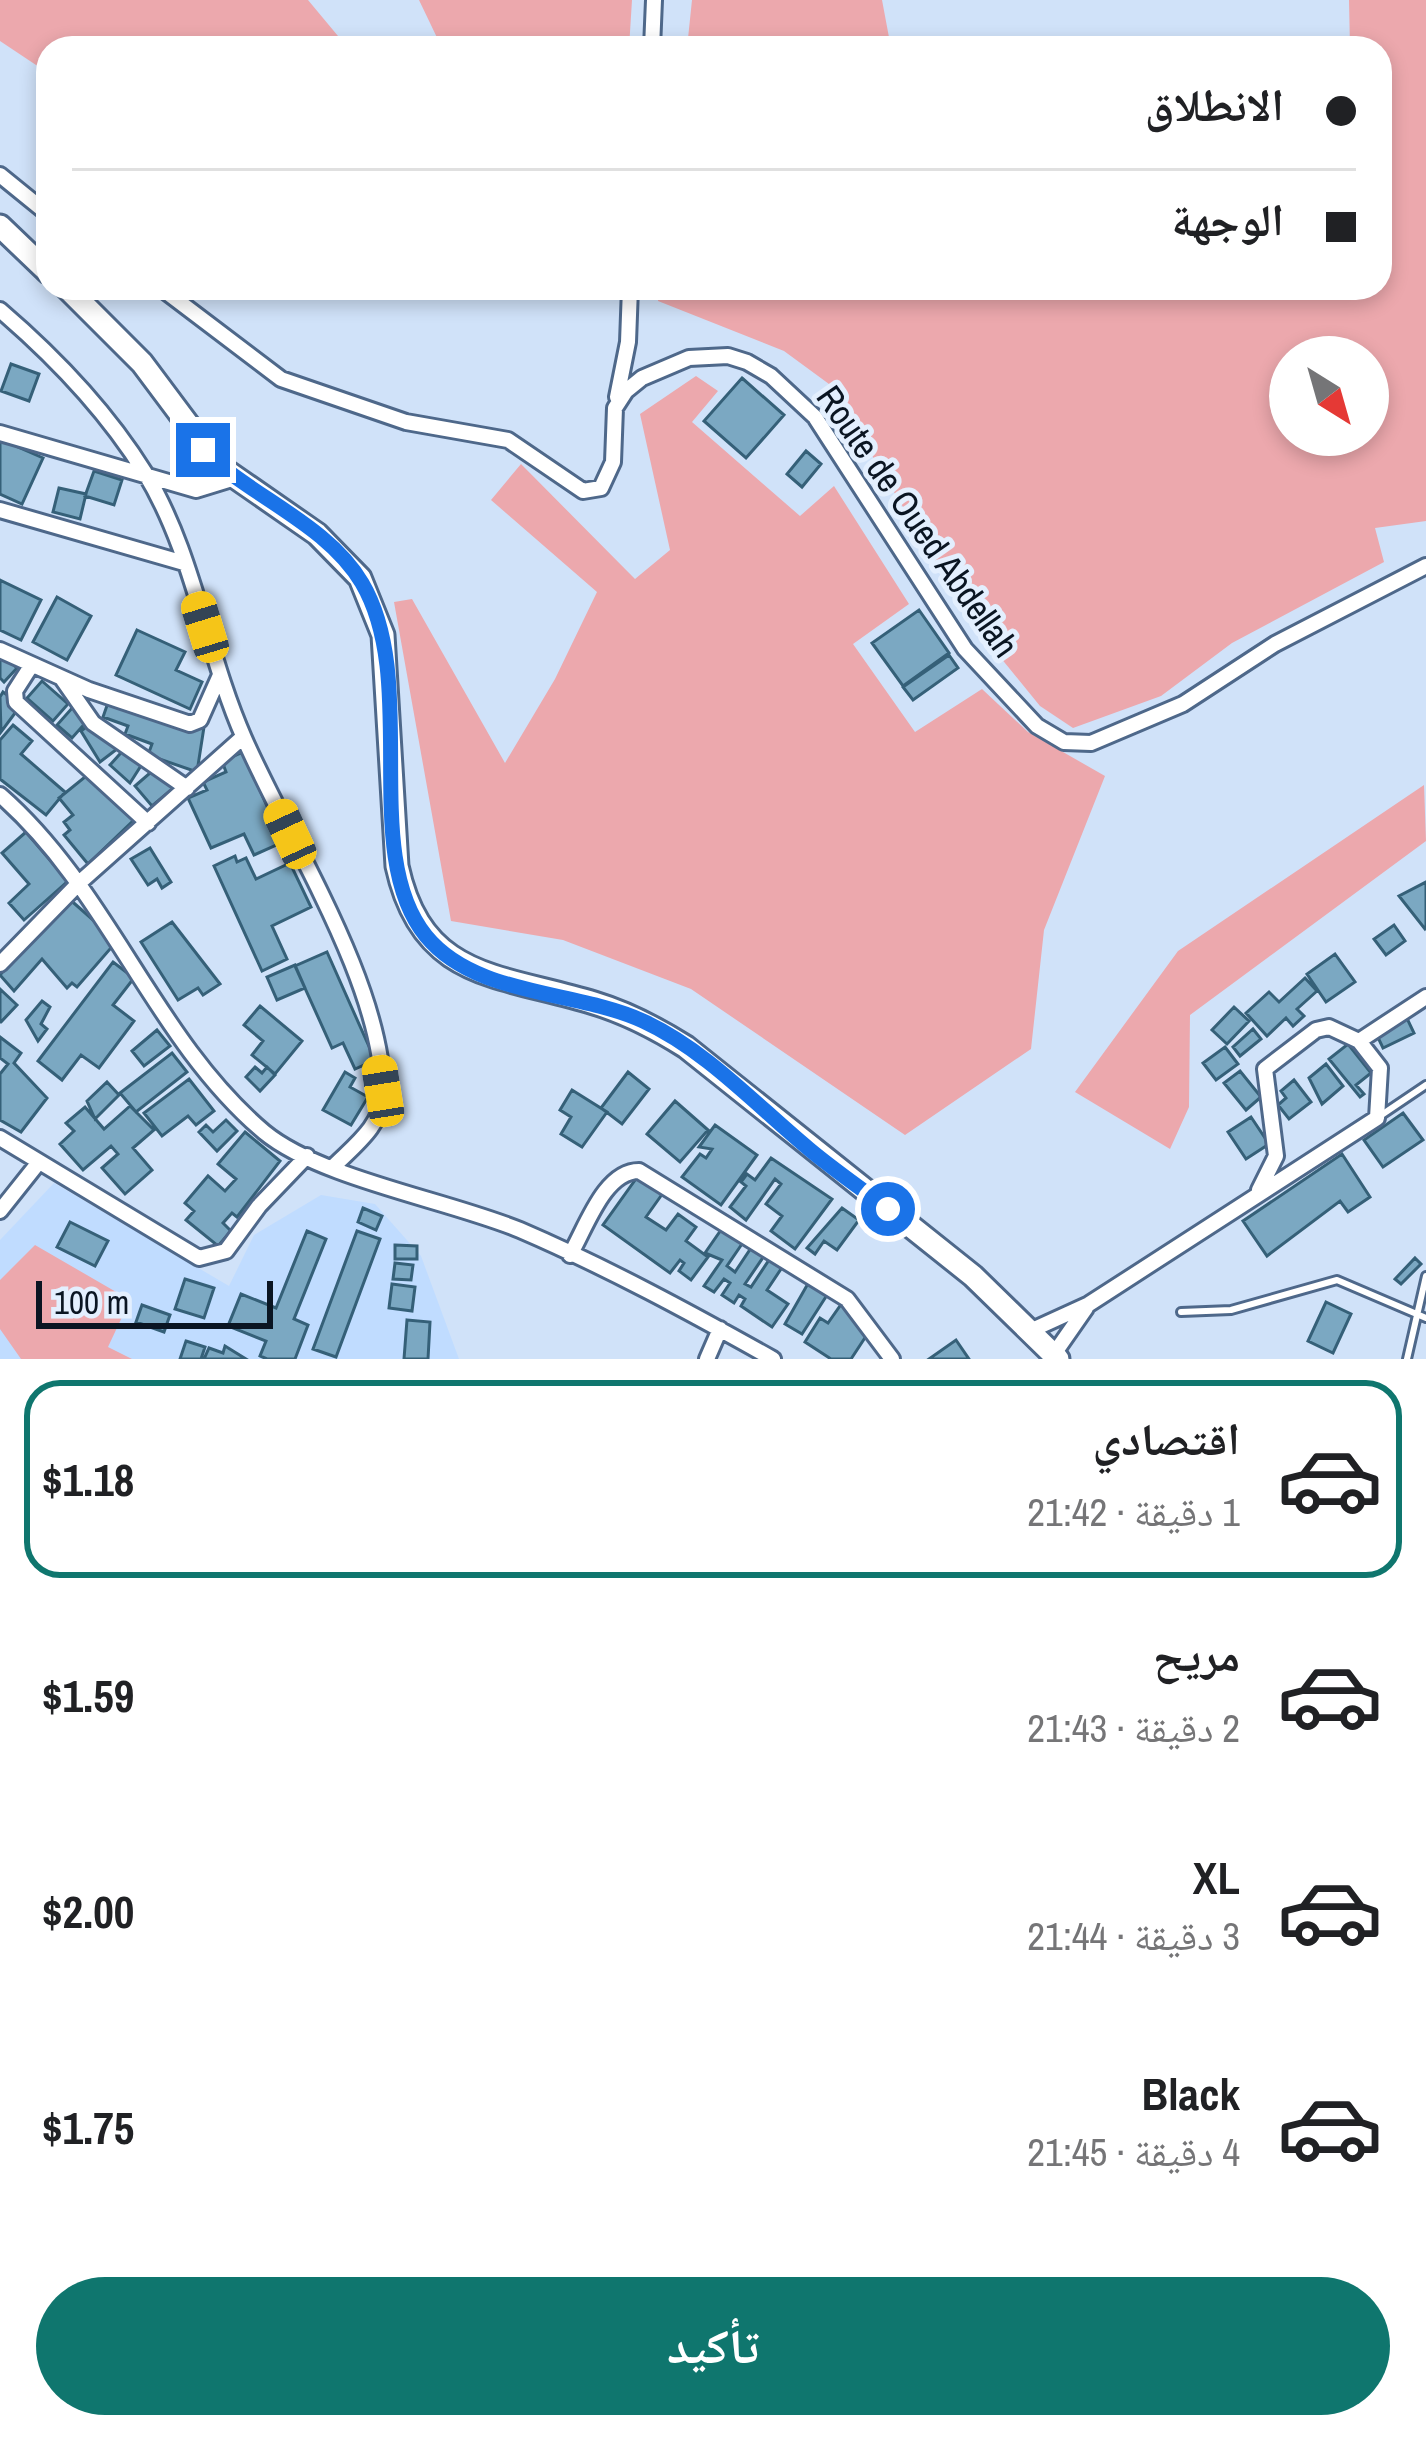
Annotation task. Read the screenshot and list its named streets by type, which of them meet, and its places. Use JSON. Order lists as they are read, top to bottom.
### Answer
{
  "streets": {
    "street": ["Route de Oued Abdellah"]
  },
  "scale_bar": "100 m",
  "north": "bottom right",
  "page": {
    "banner": ["الانطلاق", "الوجهة"],
    "scale": "100 m",
    "list": [
      {
        "name": "اقتصادي",
        "note": "1 دقيقة · 21:42",
        "value": "$1.18"
      },
      {
        "name": "مريح",
        "note": "2 دقيقة · 21:43",
        "value": "$1.59"
      },
      {
        "name": "XL",
        "note": "3 دقيقة · 21:44",
        "value": "$2.00"
      },
      {
        "name": "Black",
        "note": "4 دقيقة · 21:45",
        "value": "$1.75"
      }
    ],
    "buttons": "تأكيد"
  }
}
